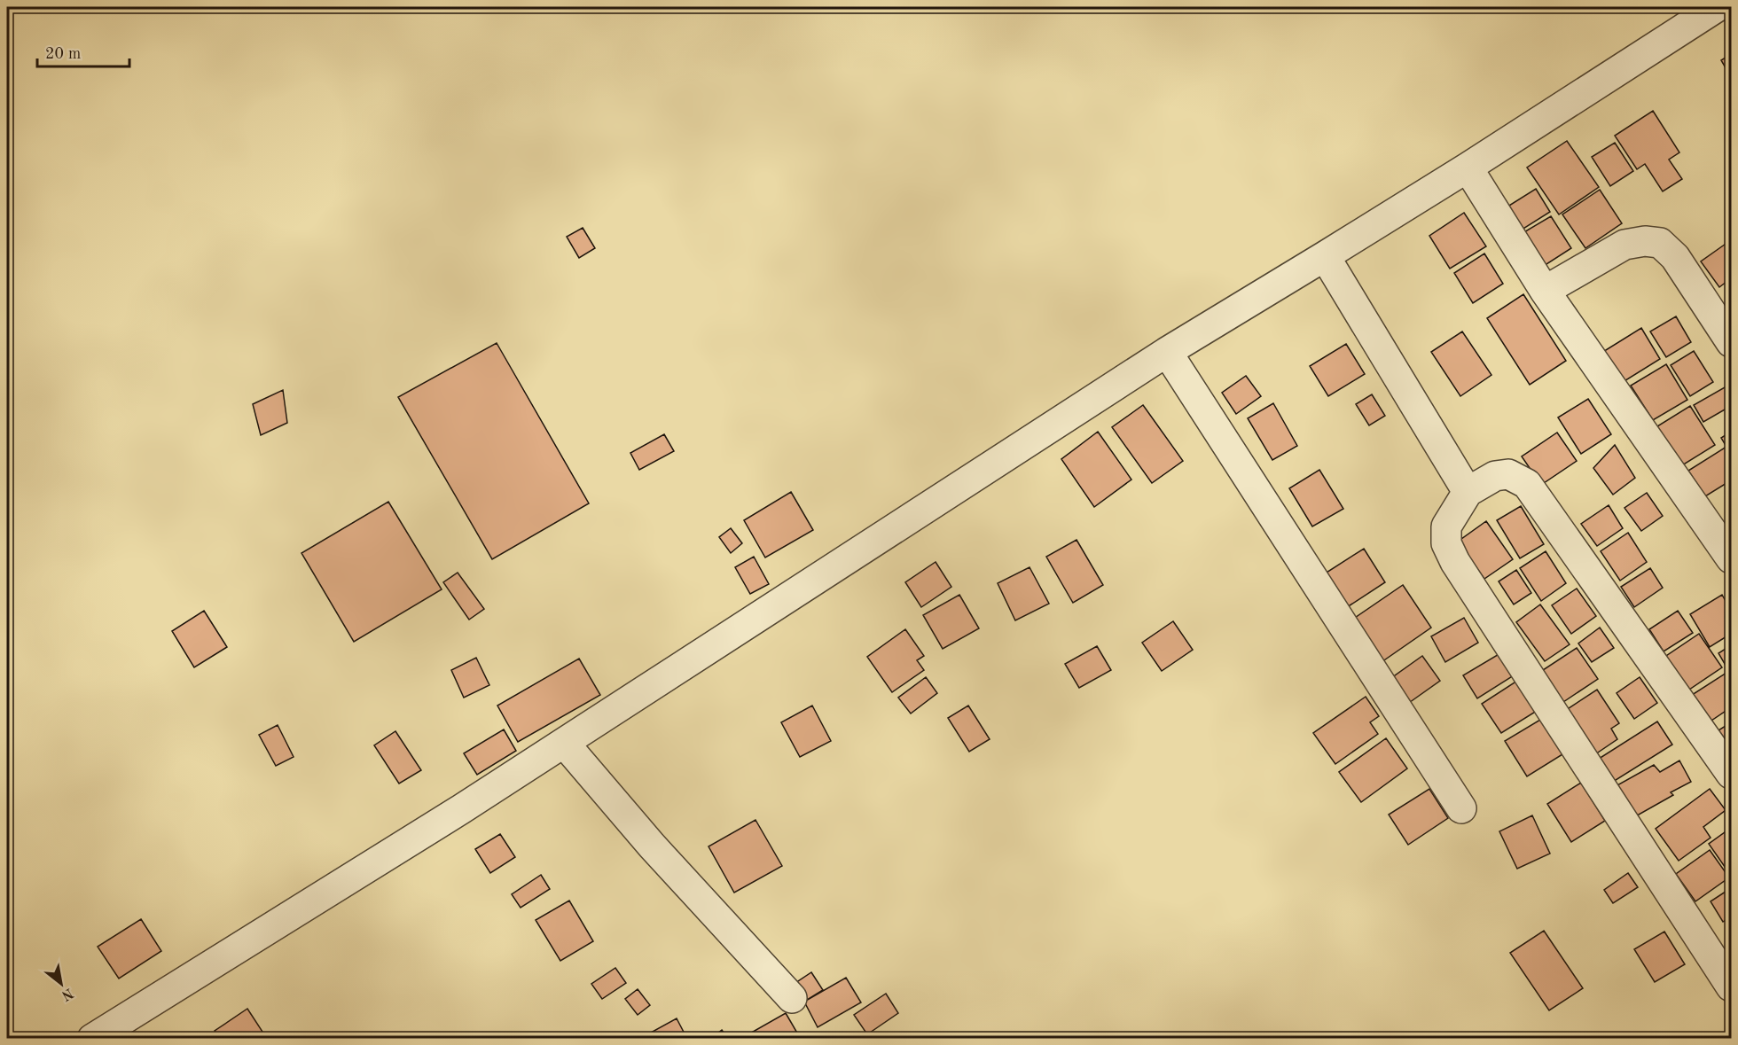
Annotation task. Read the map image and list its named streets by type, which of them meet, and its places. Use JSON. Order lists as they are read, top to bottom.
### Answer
{
  "scale_bar": "20 m",
  "north": "bottom right"
}
